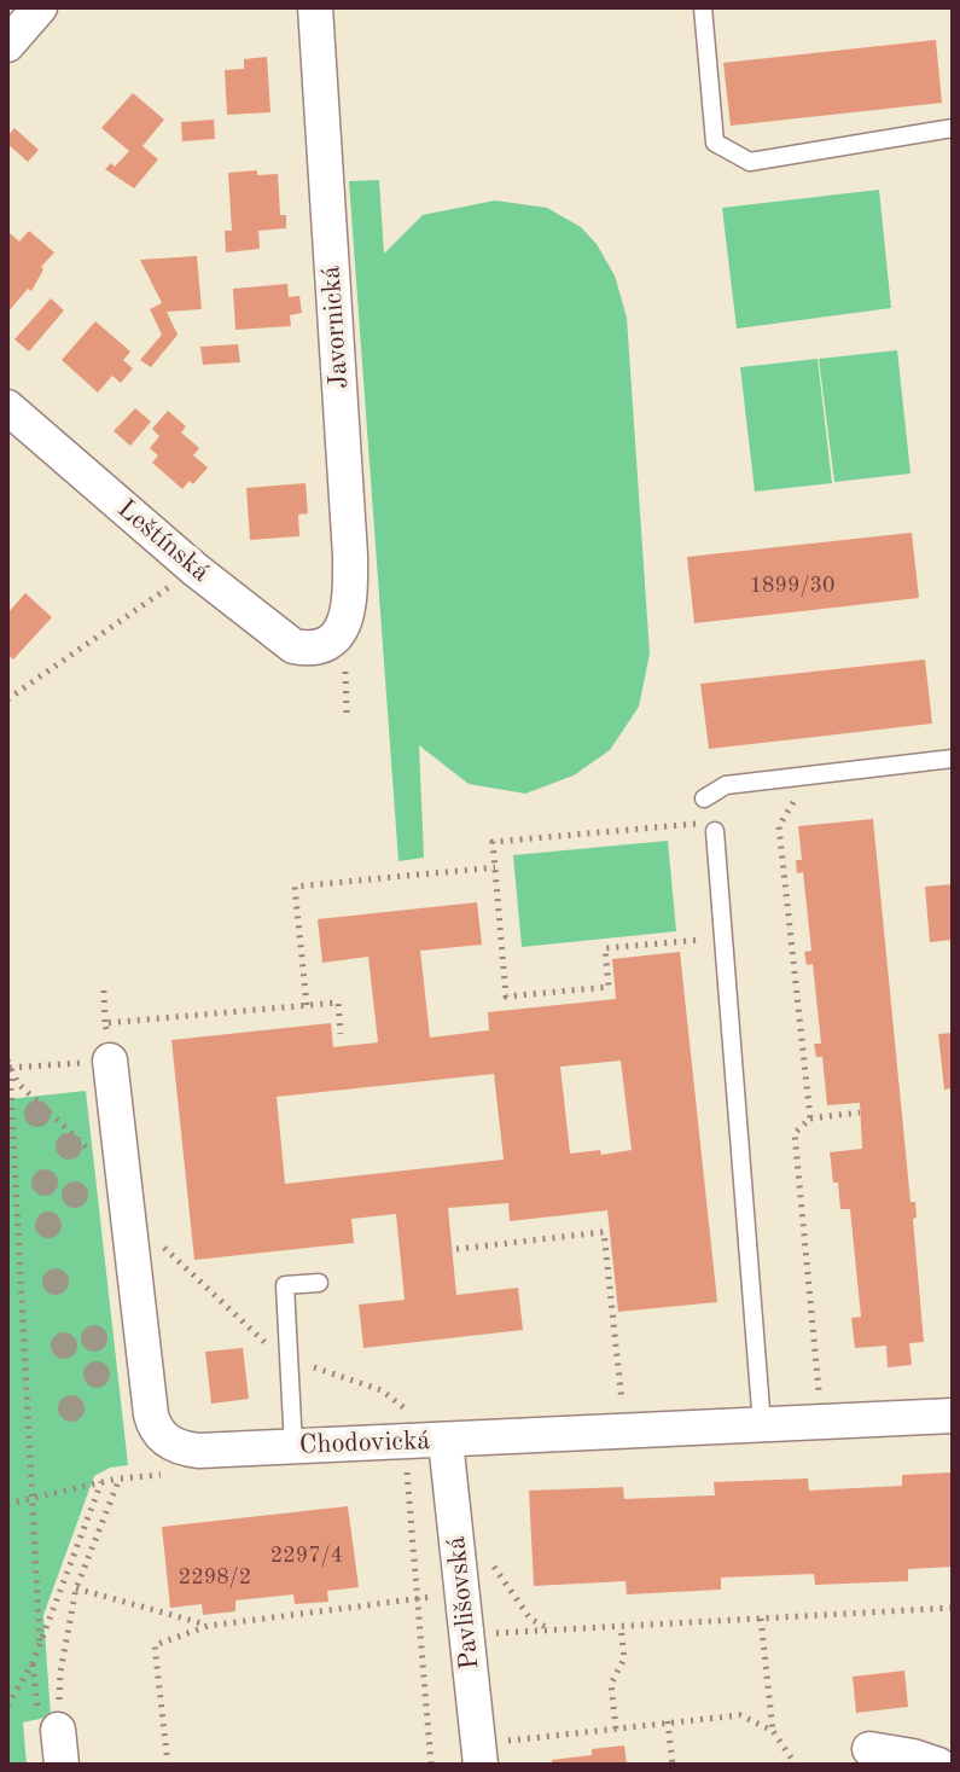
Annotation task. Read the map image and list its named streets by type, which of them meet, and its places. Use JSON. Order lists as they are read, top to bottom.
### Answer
{
  "streets": {
    "street": [
      "Javornická",
      "Leštínská",
      "Chodovická",
      "Pavlišovská"
    ]
  },
  "crossings": [
    ["Javornická", "Leštínská"],
    ["Chodovická", "Pavlišovská"]
  ],
  "house_numbers": ["1899/30", "2297/4", "2298/2"]
}
